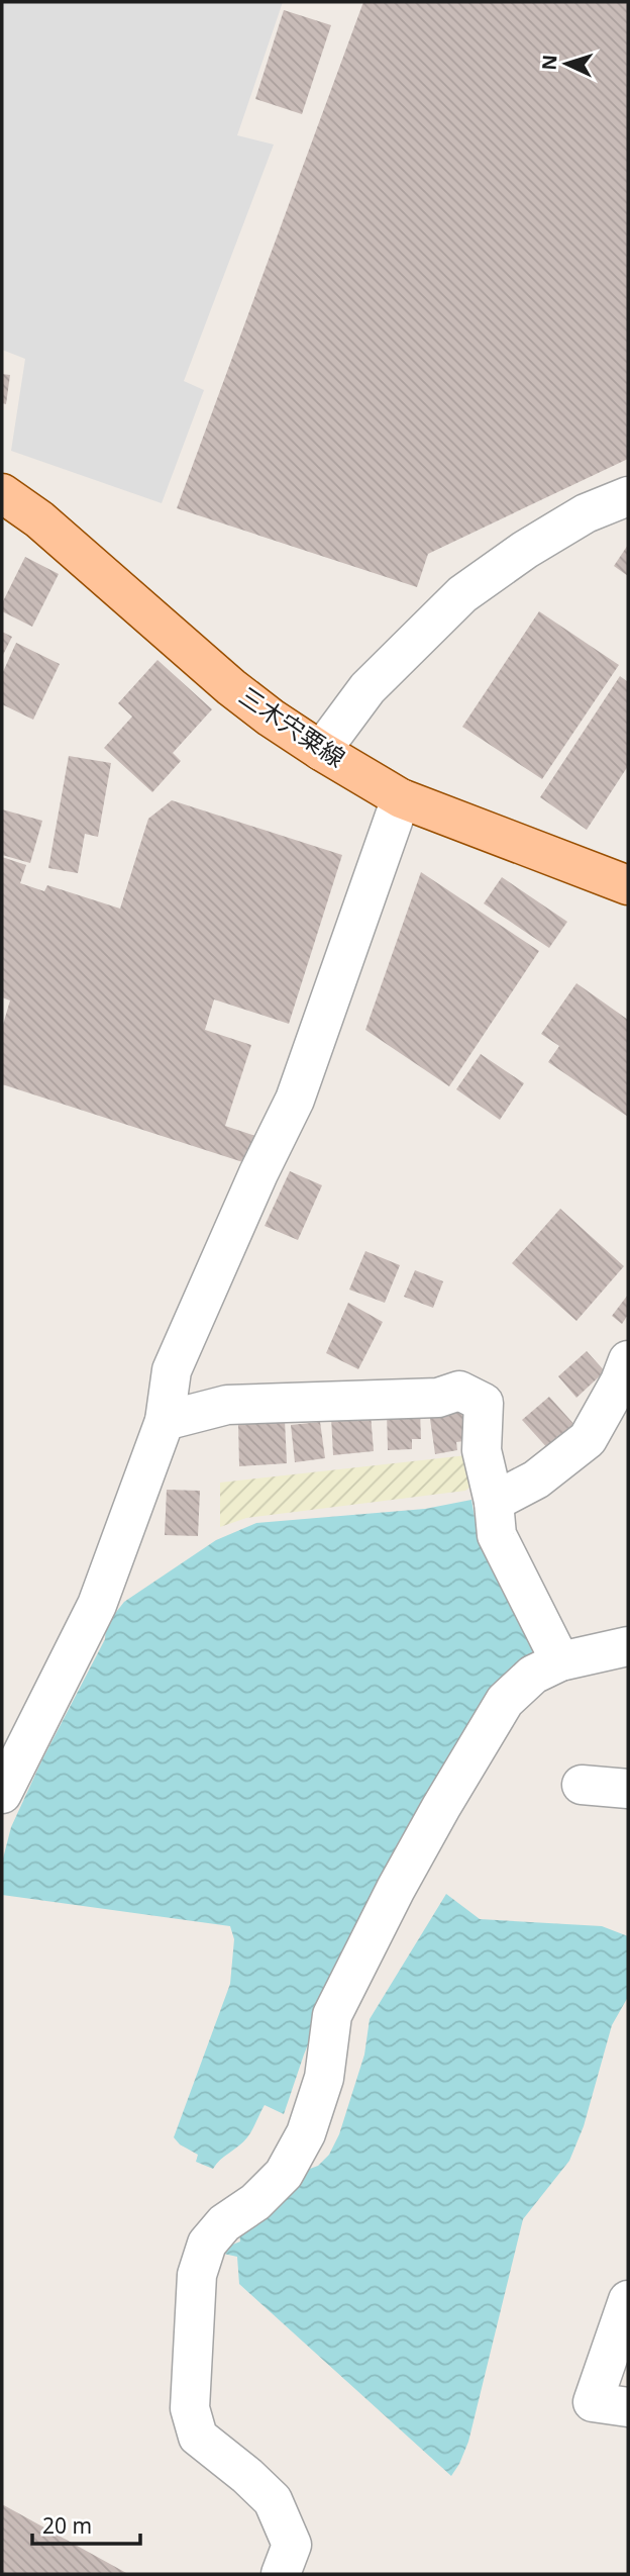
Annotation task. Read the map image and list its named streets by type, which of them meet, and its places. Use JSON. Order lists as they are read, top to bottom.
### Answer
{
  "streets": {
    "main road": ["三木宍粟線"]
  },
  "scale_bar": "20 m",
  "north": "left"
}
